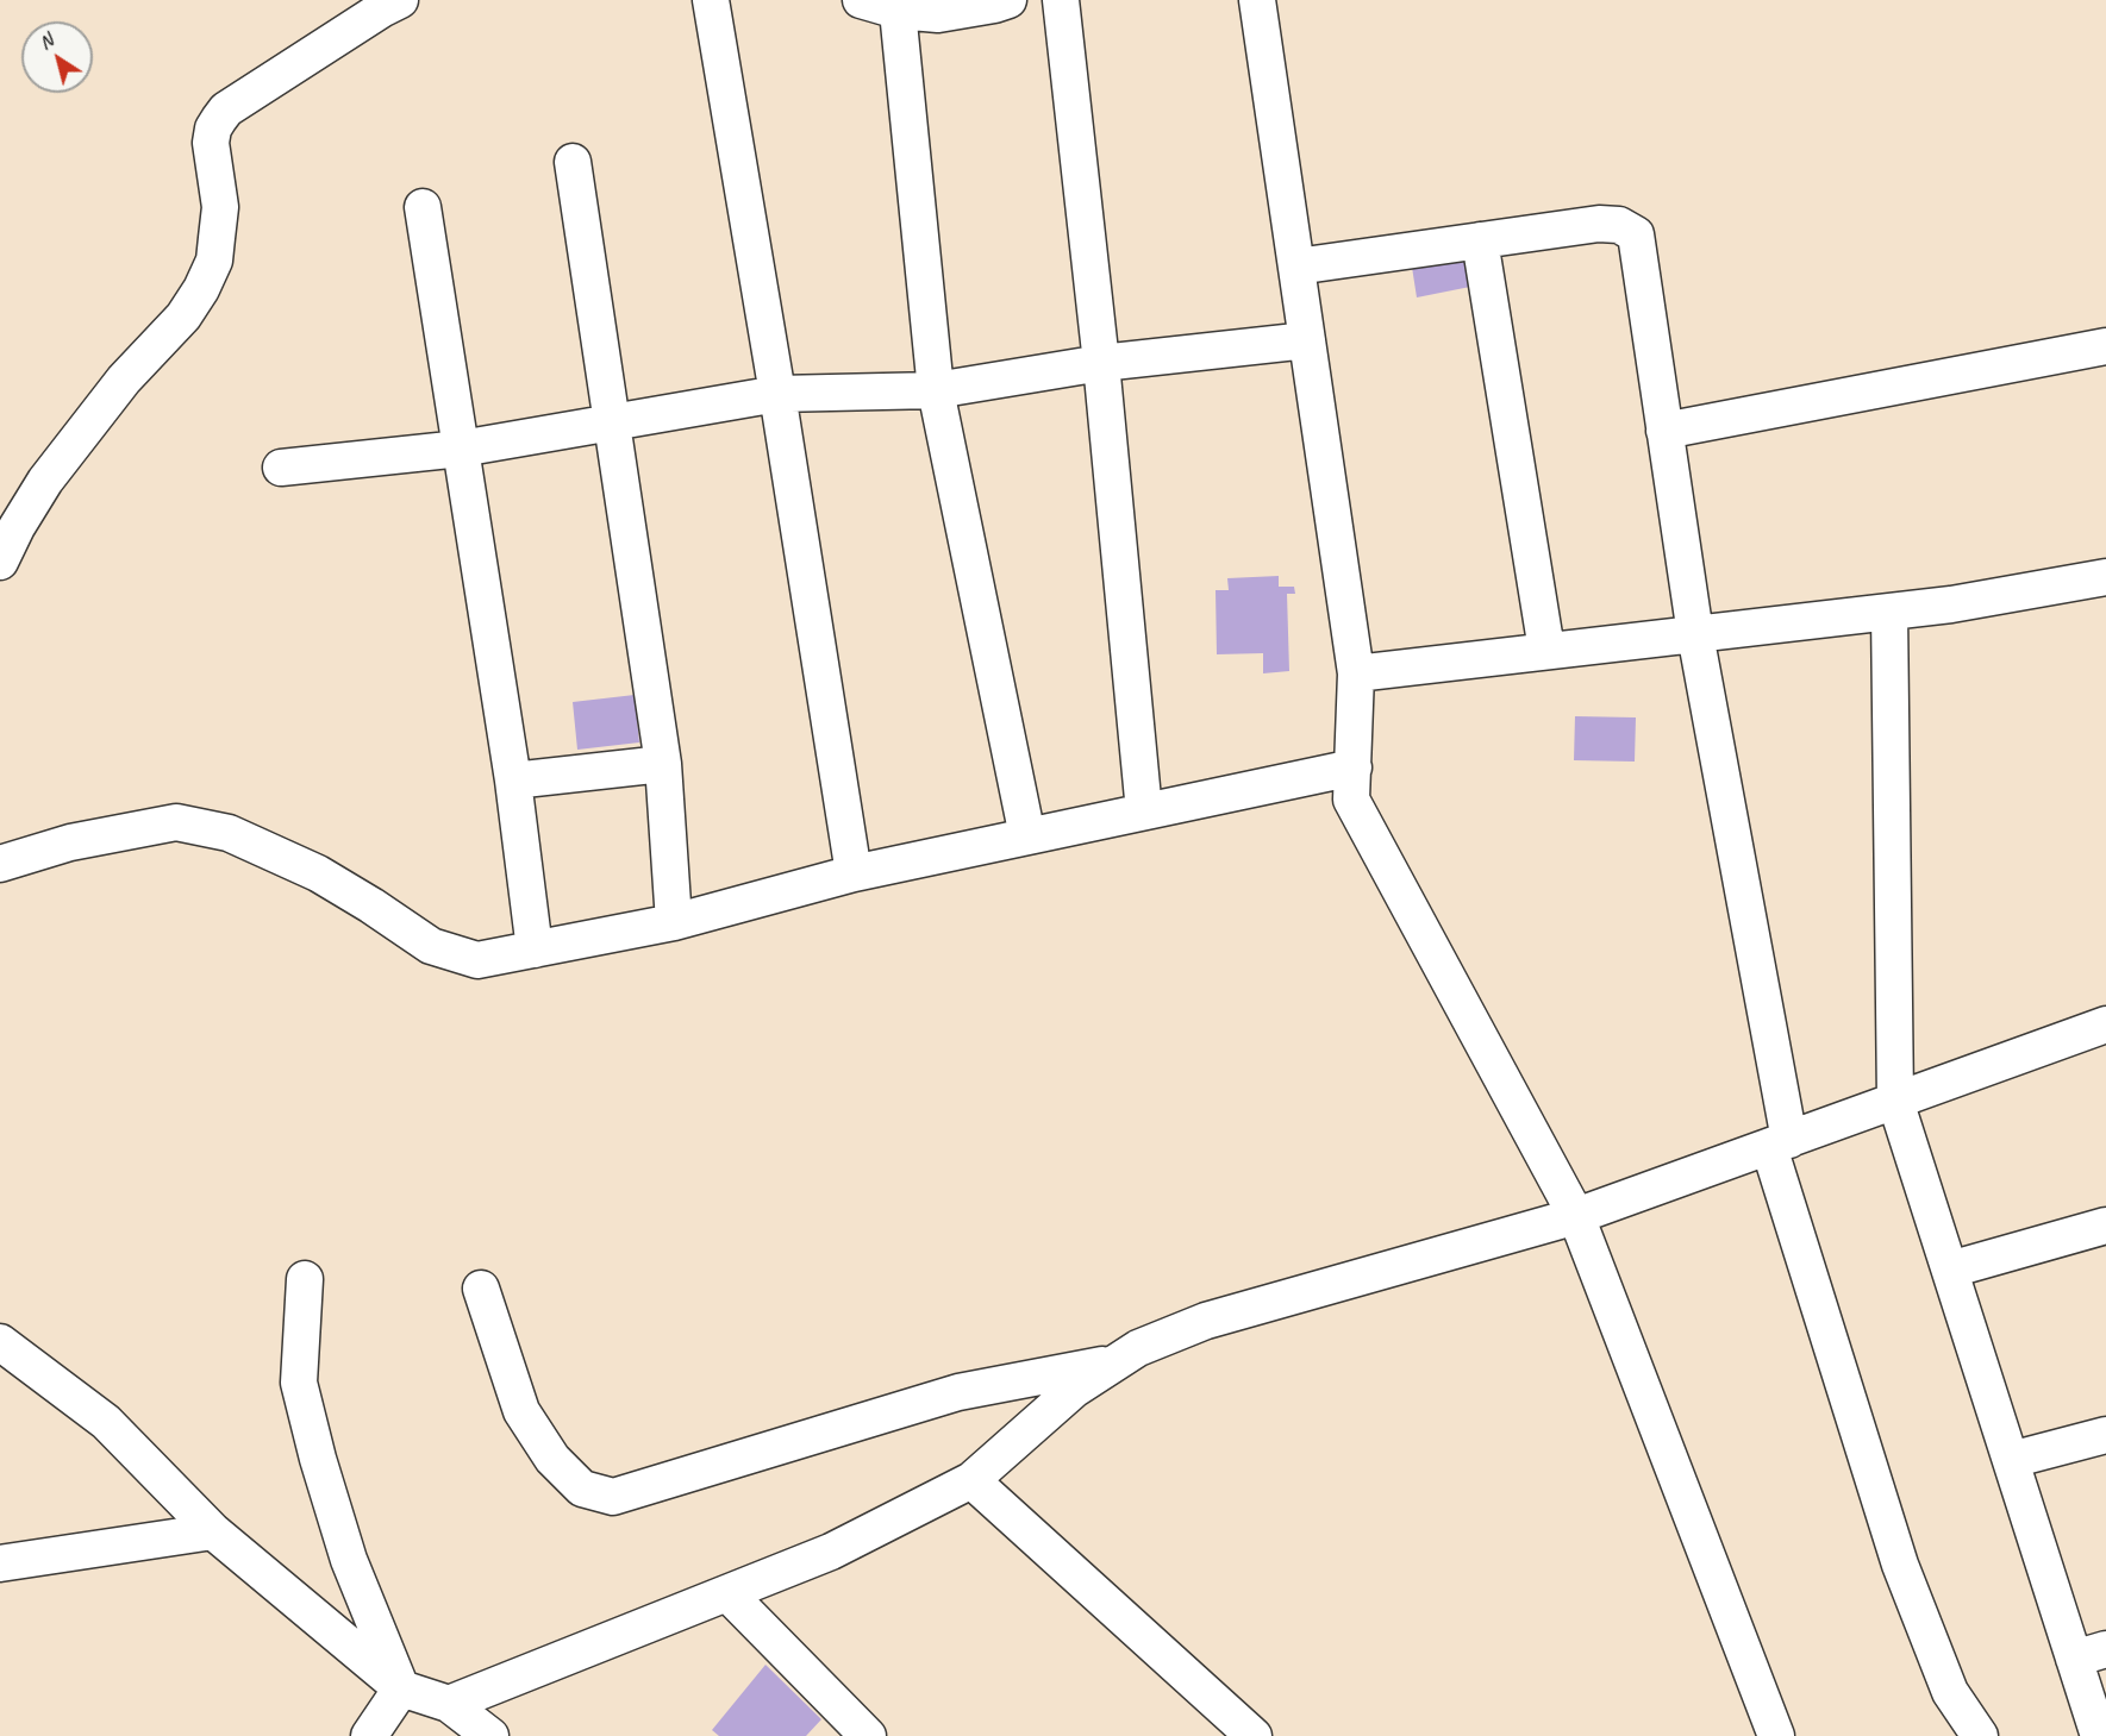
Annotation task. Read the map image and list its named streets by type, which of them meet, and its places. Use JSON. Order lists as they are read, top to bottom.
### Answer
{
  "north": "top left"
}
